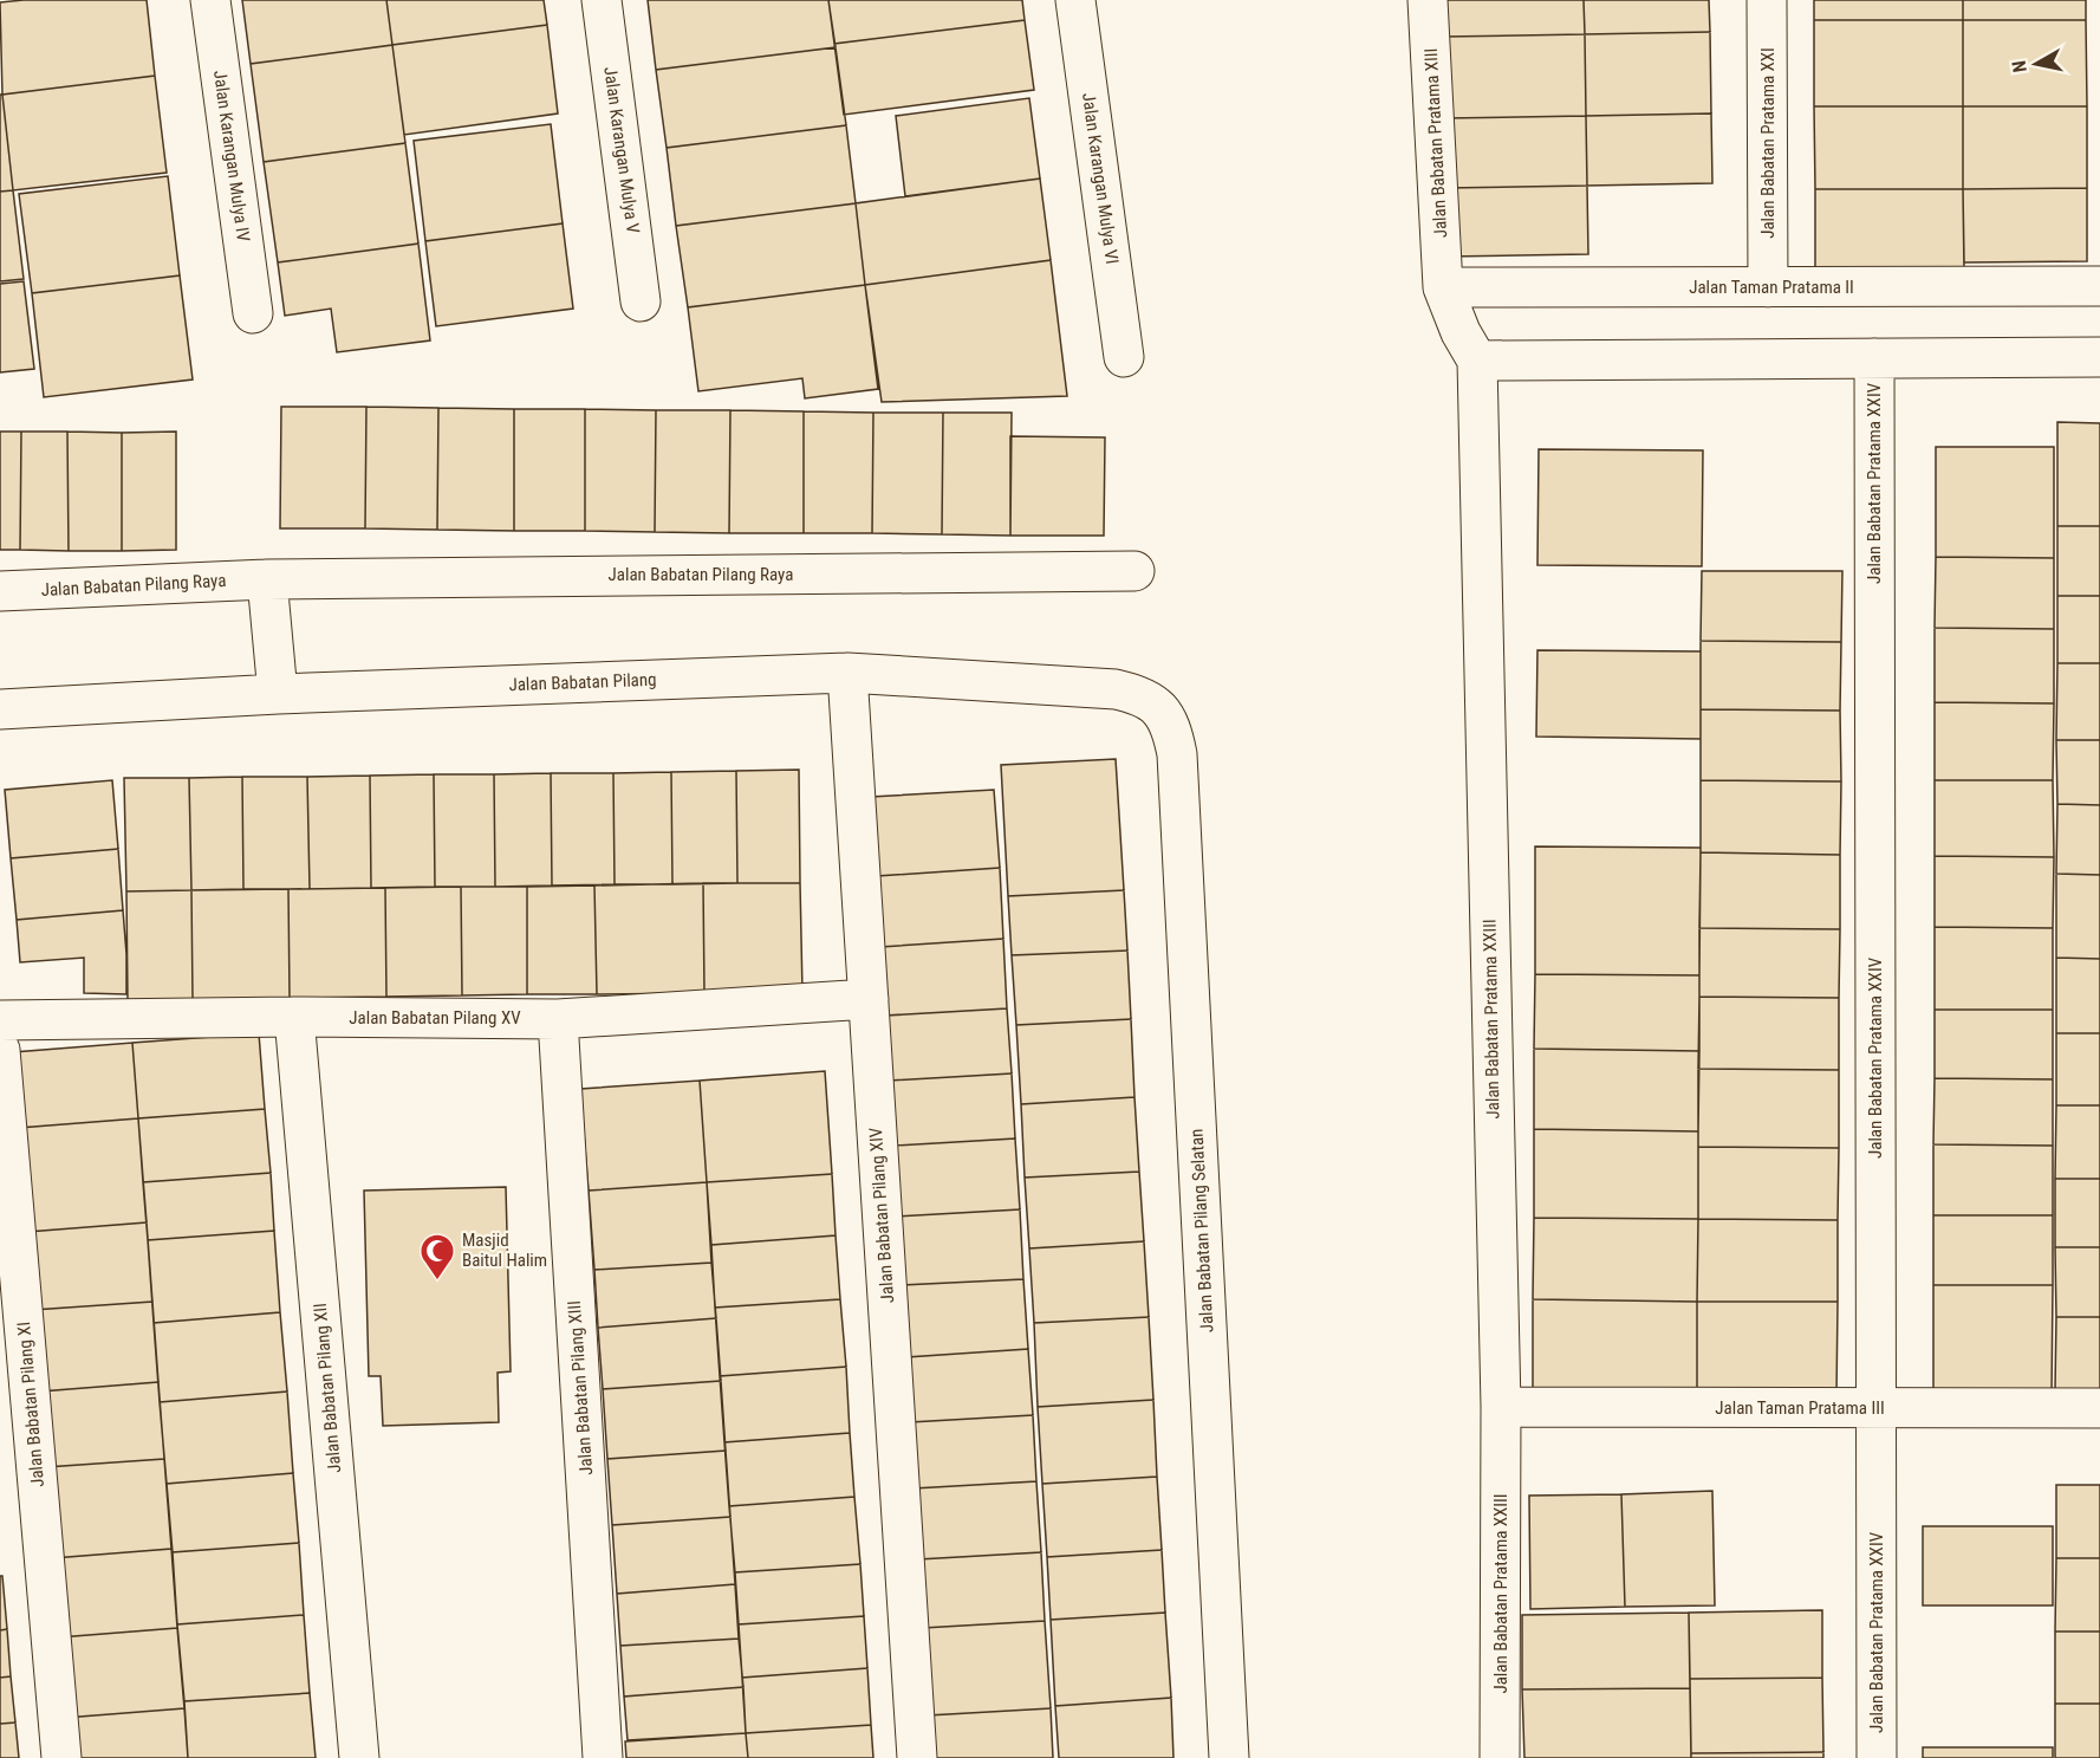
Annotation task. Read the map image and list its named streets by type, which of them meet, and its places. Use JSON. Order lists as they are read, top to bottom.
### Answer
{
  "streets": {
    "street": [
      "Jalan Babatan Pratama XIII",
      "Jalan Babatan Pratama XXI",
      "Jalan Karangan Mulya V",
      "Jalan Karangan Mulya IV",
      "Jalan Karangan Mulya VI",
      "Jalan Taman Pratama II",
      "Jalan Babatan Pratama XXIV",
      "Jalan Babatan Pilang Raya",
      "Jalan Babatan Pilang",
      "Jalan Babatan Pilang XV",
      "Jalan Babatan Pratama XXIII",
      "Jalan Babatan Pilang XIV",
      "Jalan Babatan Pilang Selatan",
      "Jalan Babatan Pilang XII",
      "Jalan Babatan Pilang XIII",
      "Jalan Babatan Pilang XI",
      "Jalan Taman Pratama III"
    ]
  },
  "crossings": [
    ["Jalan Babatan Pratama XIII", "Jalan Taman Pratama II"],
    ["Jalan Babatan Pratama XIII", "Jalan Babatan Pratama XXIII"],
    ["Jalan Babatan Pratama XXI", "Jalan Taman Pratama II"],
    ["Jalan Taman Pratama II", "Jalan Babatan Pratama XXIII"],
    ["Jalan Babatan Pratama XXIV", "Jalan Taman Pratama III"],
    ["Jalan Babatan Pilang", "Jalan Babatan Pilang XIV"],
    ["Jalan Babatan Pilang", "Jalan Babatan Pilang Selatan"],
    ["Jalan Babatan Pilang XV", "Jalan Babatan Pilang XIV"],
    ["Jalan Babatan Pilang XV", "Jalan Babatan Pilang XII"],
    ["Jalan Babatan Pilang XV", "Jalan Babatan Pilang XIII"],
    ["Jalan Babatan Pratama XXIII", "Jalan Taman Pratama III"]
  ],
  "places": {
    "mosque": ["Masjid Baitul Halim"]
  },
  "north": "left"
}
